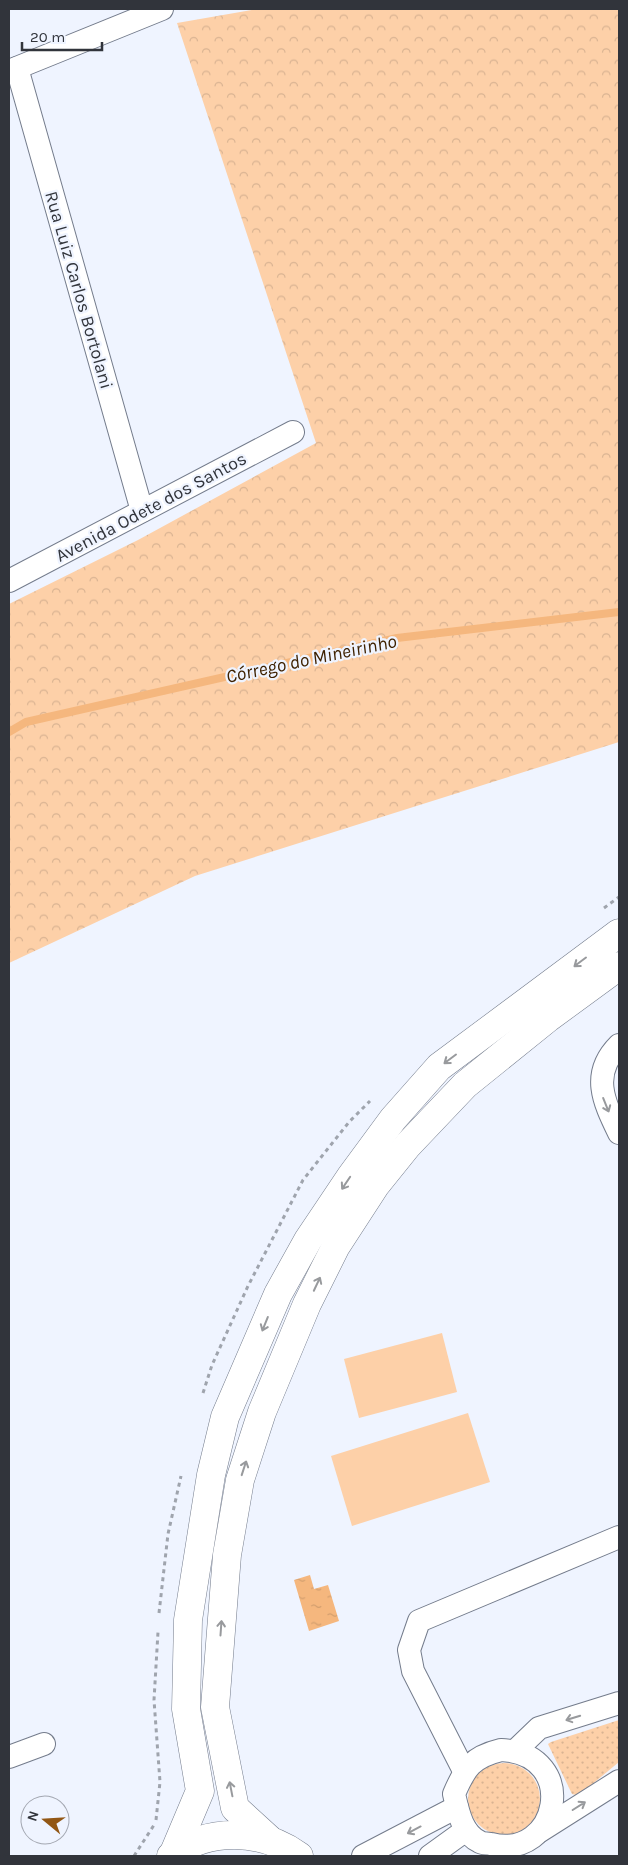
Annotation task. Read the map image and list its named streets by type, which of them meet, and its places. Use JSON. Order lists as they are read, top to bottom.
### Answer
{
  "streets": {
    "street": ["Rua Luiz Carlos Bortolani", "Avenida Odete dos Santos"]
  },
  "crossings": [
    ["Rua Luiz Carlos Bortolani", "Avenida Odete dos Santos"]
  ],
  "water": ["Córrego do Mineirinho"],
  "scale_bar": "20 m",
  "north": "left"
}
